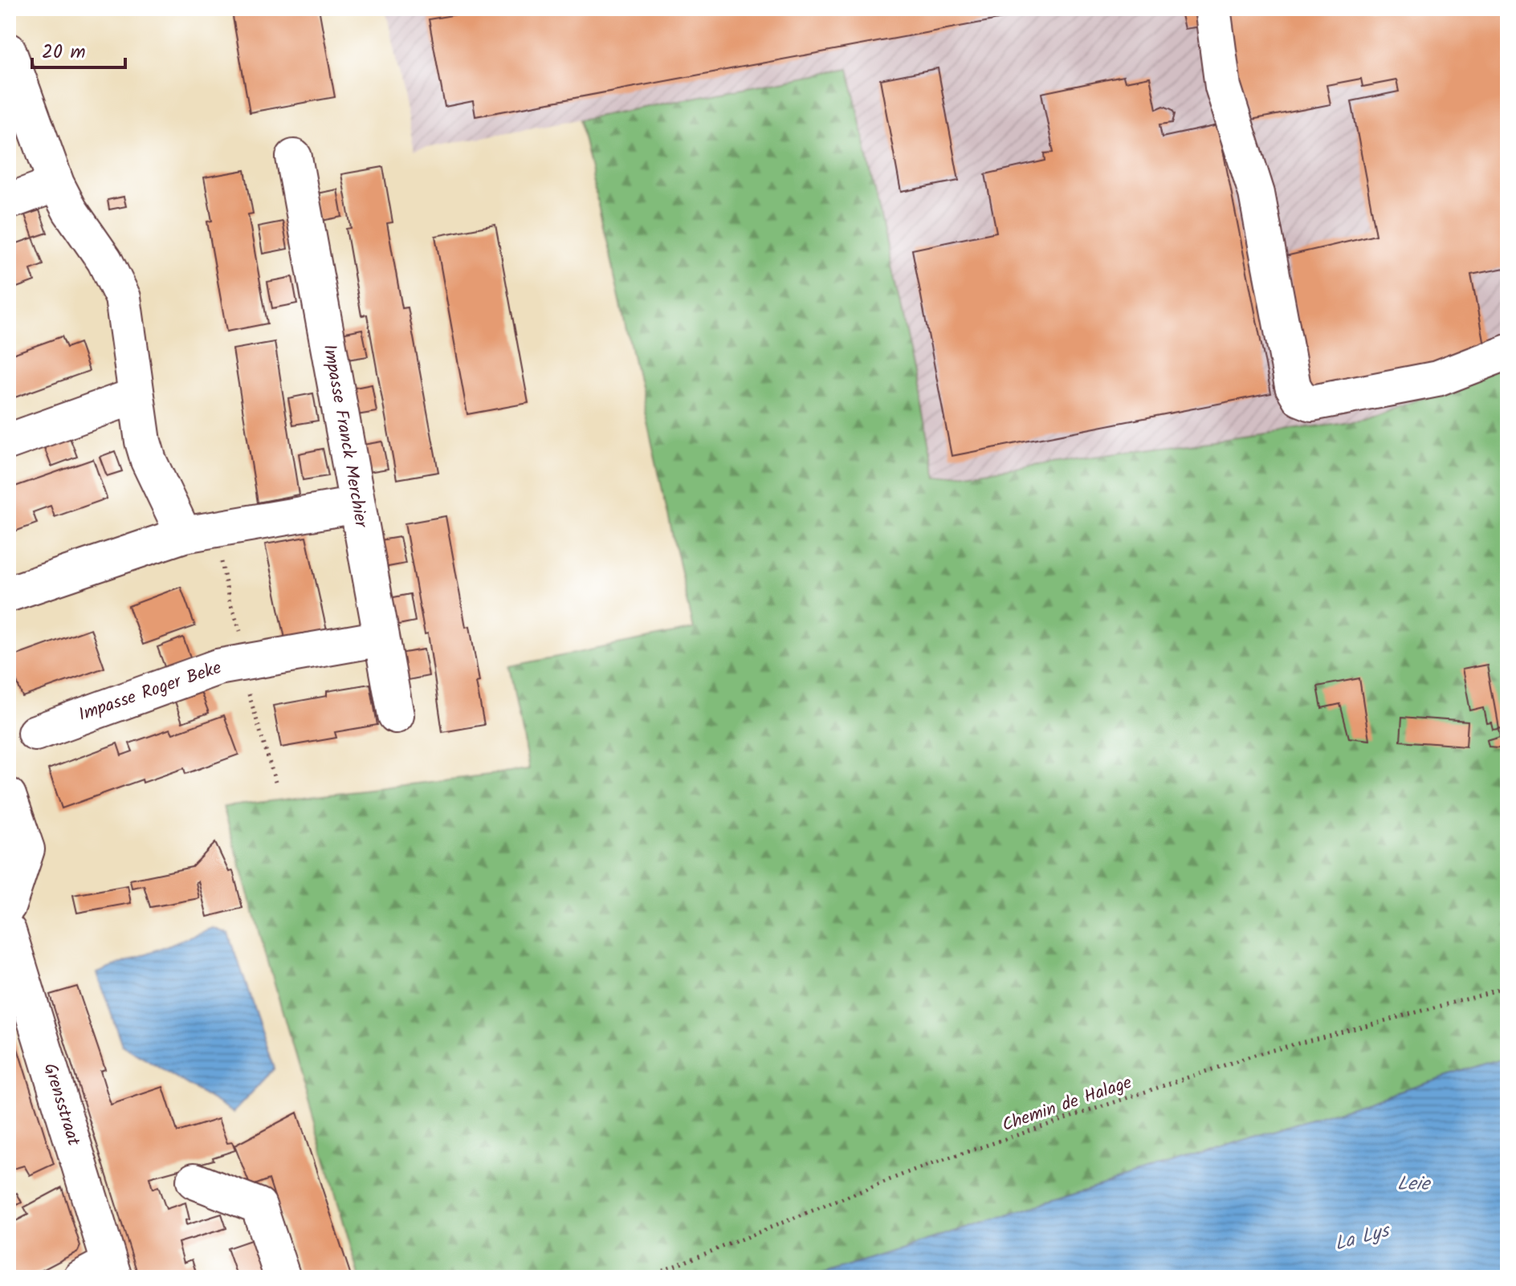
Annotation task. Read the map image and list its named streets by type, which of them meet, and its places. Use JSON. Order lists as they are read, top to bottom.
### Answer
{
  "streets": {
    "street": ["Impasse Franck Merchier", "Impasse Roger Beke", "Grensstraat"],
    "path": ["Chemin de Halage"]
  },
  "crossings": [
    ["Impasse Franck Merchier", "Impasse Roger Beke"]
  ],
  "water": ["Leie", "La Lys"],
  "scale_bar": "20 m"
}
